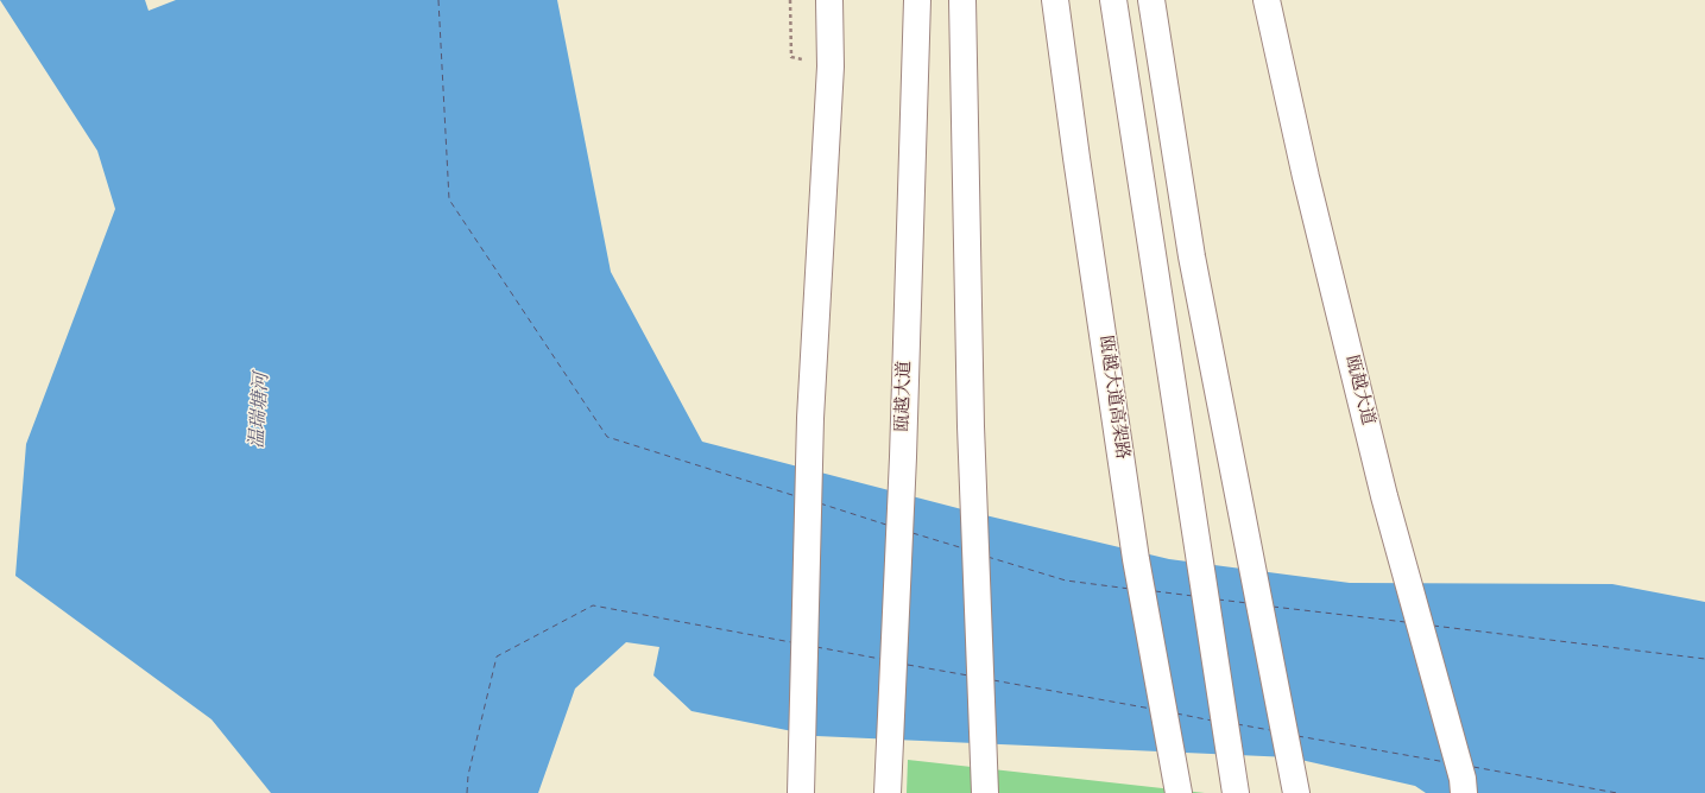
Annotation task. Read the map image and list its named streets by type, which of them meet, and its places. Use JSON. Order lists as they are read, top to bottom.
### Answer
{
  "streets": {
    "main road": ["瓯越大道", "瓯越大道高架路"]
  },
  "water": ["温瑞塘河"]
}
